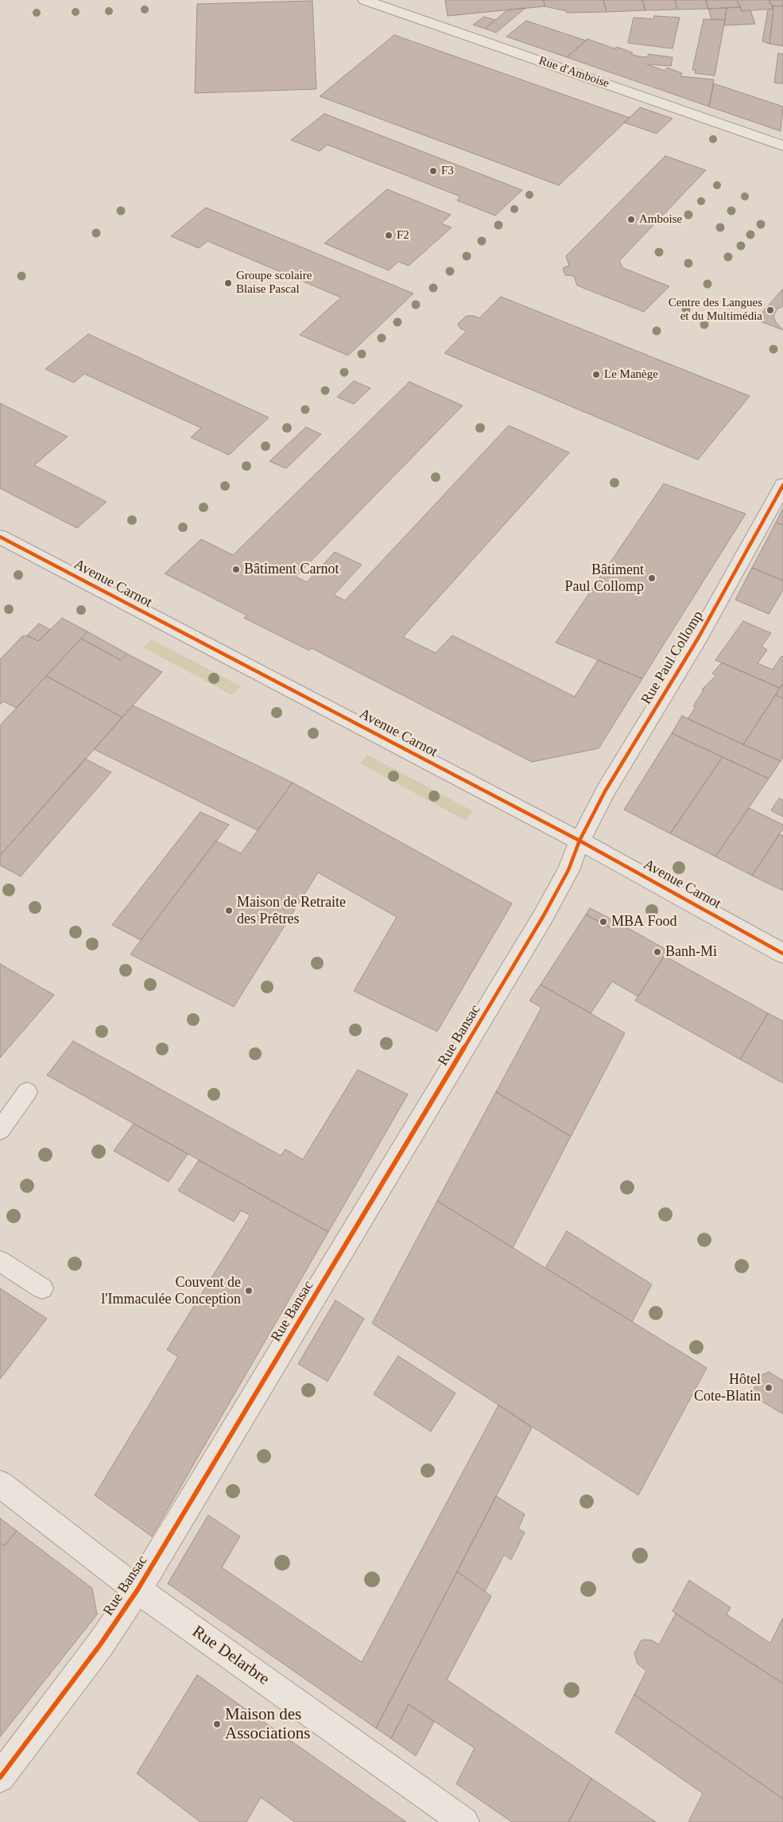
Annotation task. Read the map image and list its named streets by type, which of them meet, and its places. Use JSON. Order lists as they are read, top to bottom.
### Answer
{
  "streets": {
    "street": [
      "Rue d'Amboise",
      "Avenue Carnot",
      "Rue Paul Collomp",
      "Rue Bansac",
      "Rue Delarbre"
    ]
  },
  "crossings": [
    ["Avenue Carnot", "Rue Paul Collomp"],
    ["Avenue Carnot", "Rue Bansac"],
    ["Rue Paul Collomp", "Rue Bansac"],
    ["Rue Bansac", "Rue Delarbre"]
  ],
  "places": [
    "F3",
    "Amboise",
    "F2",
    "Groupe scolaire Blaise Pascal",
    "Centre des Langues et du Multimédia",
    "Le Manège",
    "Bâtiment Carnot",
    "Bâtiment Paul Collomp",
    "Maison de Retraite des Prêtres",
    "MBA Food",
    "Banh-Mi",
    "Couvent de l'Immaculée Conception",
    "Hôtel Cote-Blatin",
    "Maison des Associations"
  ]
}
